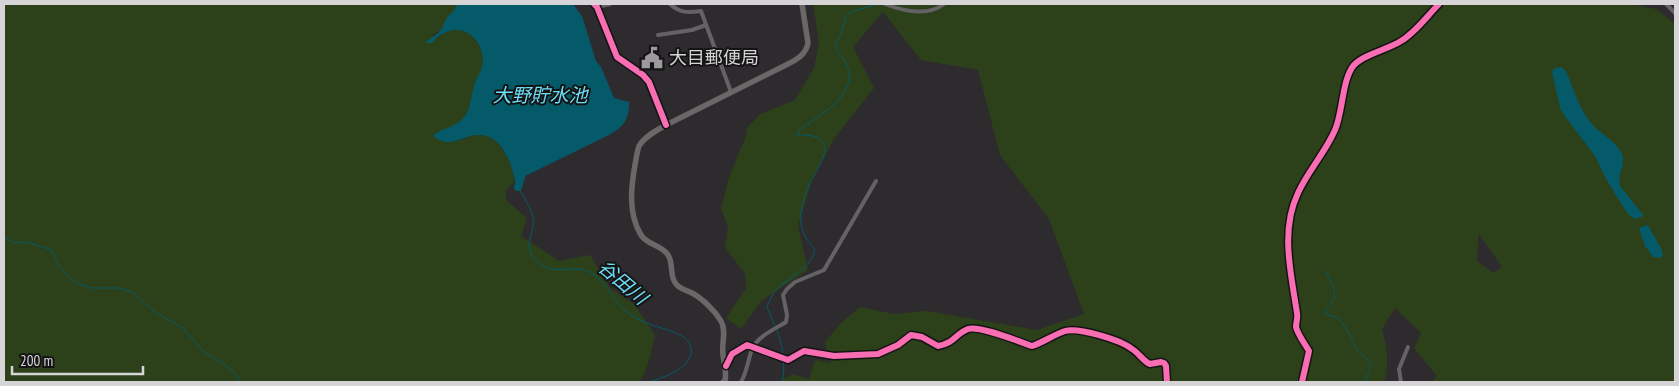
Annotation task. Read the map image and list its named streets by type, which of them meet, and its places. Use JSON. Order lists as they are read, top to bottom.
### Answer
{
  "water": ["大野貯水池", "谷田川"],
  "places": {
    "public building": ["大目郵便局"]
  },
  "scale_bar": "200 m"
}
